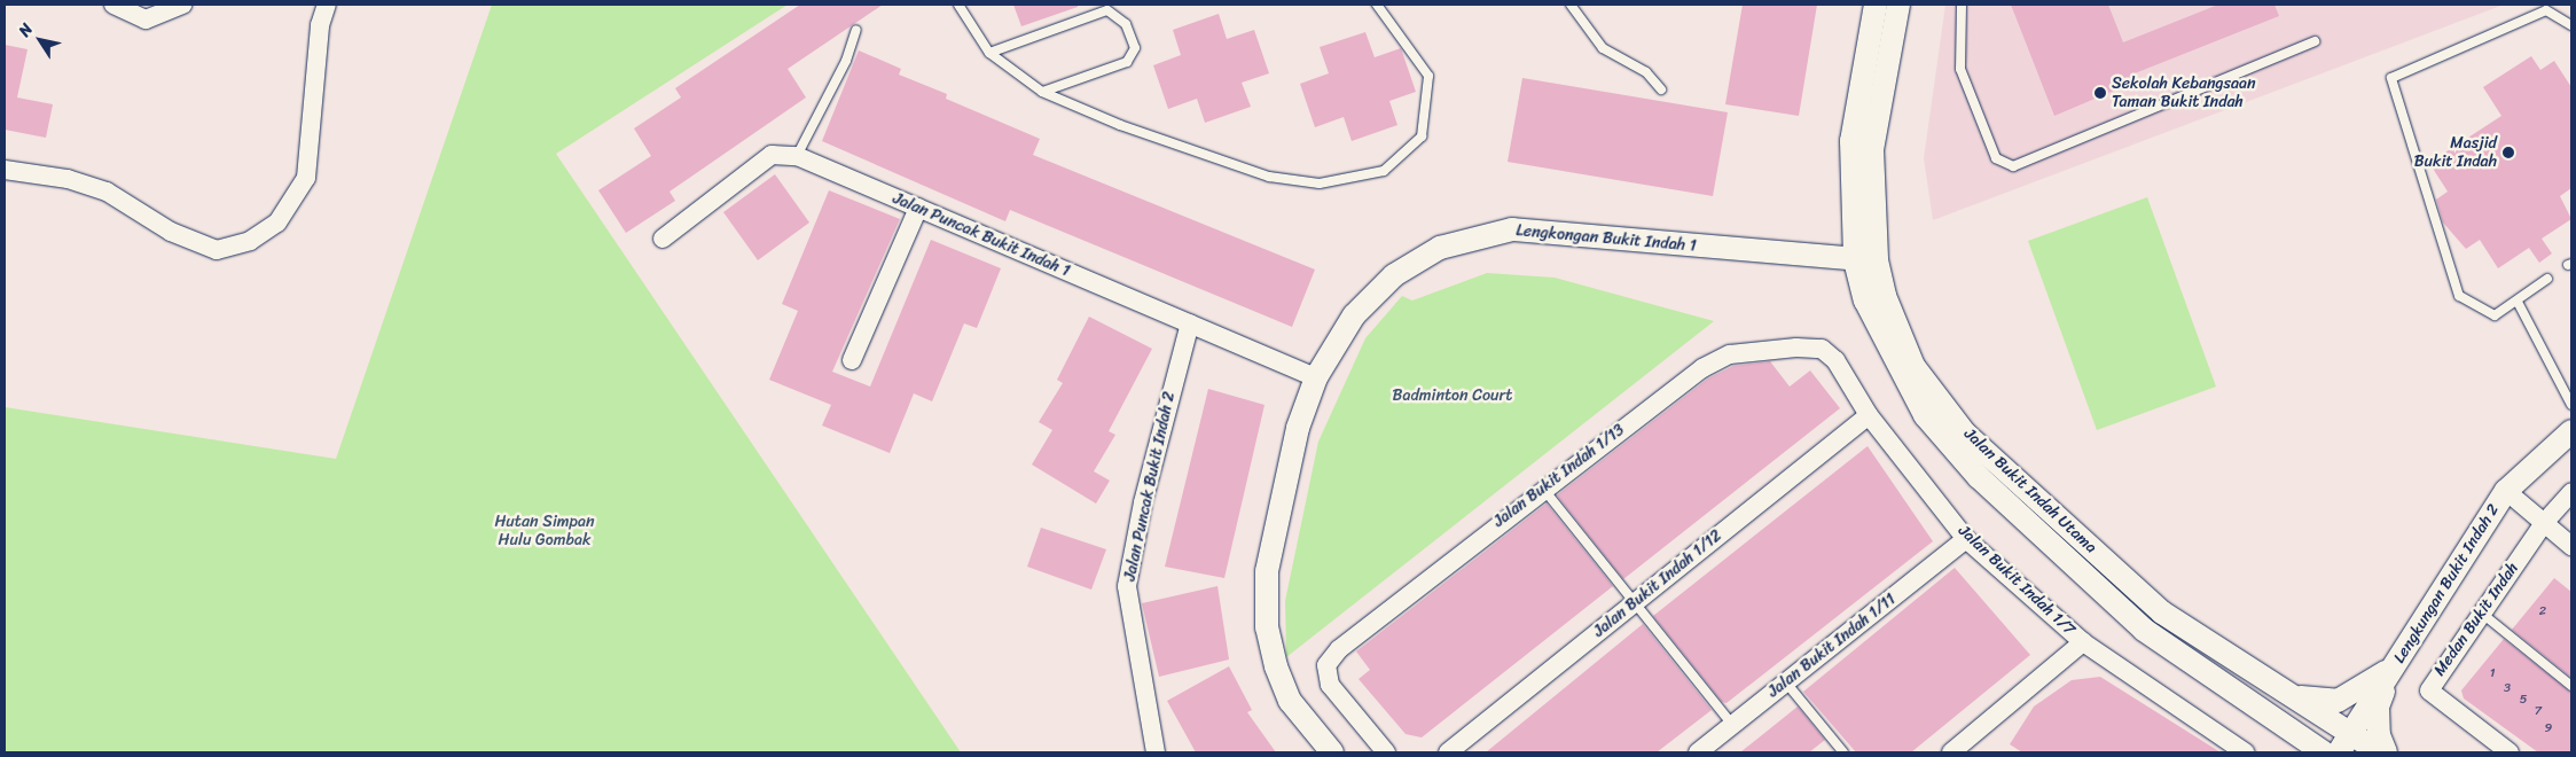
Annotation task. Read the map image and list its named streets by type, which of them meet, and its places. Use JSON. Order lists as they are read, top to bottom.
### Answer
{
  "streets": {
    "street": [
      "Jalan Puncak Bukit Indah 1",
      "Lengkongan Bukit Indah 1",
      "Jalan Bukit Indah 1/13",
      "Jalan Puncak Bukit Indah 2",
      "Jalan Bukit Indah Utama",
      "Jalan Bukit Indah 1/7",
      "Jalan Bukit Indah 1/12",
      "Lengkungan Bukit Indah 2",
      "Medan Bukit Indah",
      "Jalan Bukit Indah 1/11"
    ]
  },
  "crossings": [
    ["Jalan Puncak Bukit Indah 1", "Lengkongan Bukit Indah 1"],
    ["Jalan Puncak Bukit Indah 1", "Jalan Puncak Bukit Indah 2"],
    ["Lengkongan Bukit Indah 1", "Jalan Bukit Indah Utama"],
    ["Jalan Bukit Indah 1/13", "Jalan Bukit Indah 1/7"],
    ["Jalan Bukit Indah Utama", "Lengkungan Bukit Indah 2"],
    ["Jalan Bukit Indah 1/7", "Jalan Bukit Indah 1/12"],
    ["Jalan Bukit Indah 1/7", "Jalan Bukit Indah 1/11"]
  ],
  "parks": ["Badminton Court", "Hutan Simpan Hulu Gombak"],
  "places": ["Sekolah Kebangsaan Taman Bukit Indah", "Masjid Bukit Indah"],
  "house_numbers": [
    "2",
    "1",
    "3",
    "5",
    "7",
    "9"
  ],
  "north": "top left"
}
